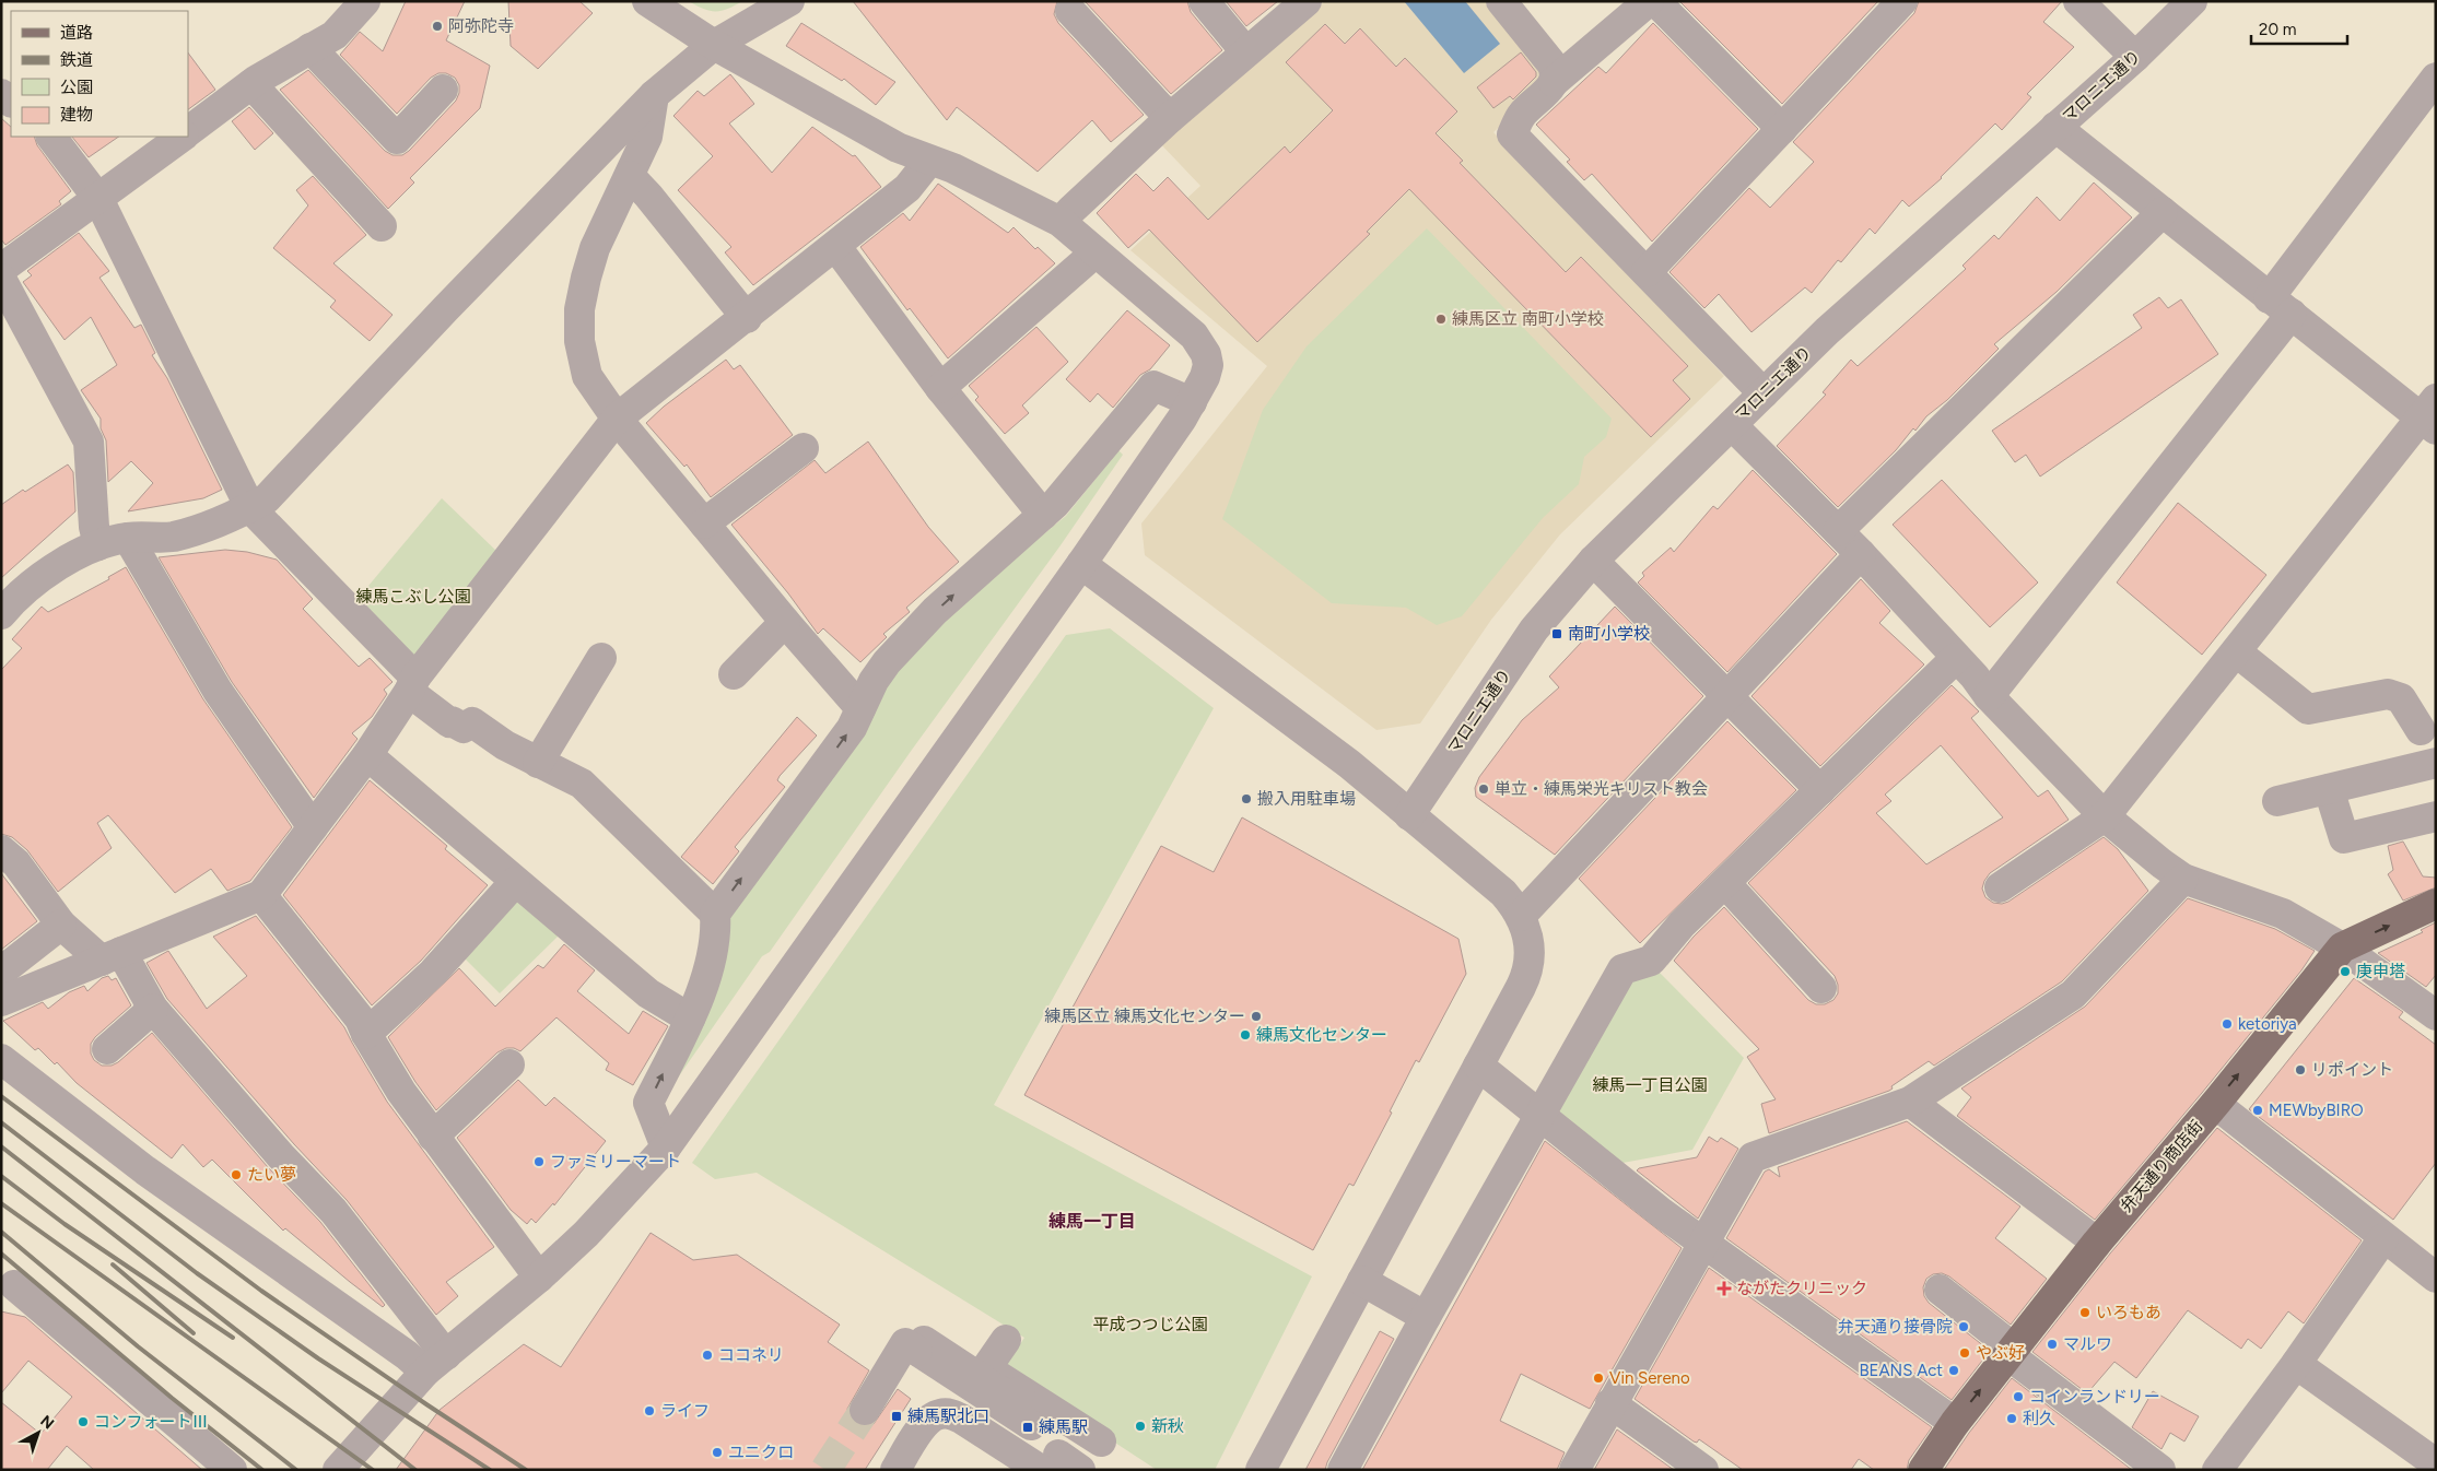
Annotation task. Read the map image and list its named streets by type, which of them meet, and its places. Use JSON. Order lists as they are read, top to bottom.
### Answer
{
  "streets": {
    "main road": ["弁天通り商店街"],
    "street": ["マロニエ通り"]
  },
  "one_way": ["弁天通り商店街"],
  "districts": ["練馬一丁目"],
  "parks": ["練馬こぶし公園", "練馬一丁目公園", "平成つつじ公園"],
  "places": {
    "other": [
      "阿弥陀寺",
      "練馬区立 南町小学校",
      "単立・練馬栄光キリスト教会",
      "搬入用駐車場",
      "庚申塔",
      "練馬区立 練馬文化センター",
      "ketoriya",
      "練馬文化センター",
      "リポイント",
      "MEWbyBIRO",
      "ファミリーマート",
      "たい夢",
      "いろもあ",
      "弁天通り接骨院",
      "マルワ",
      "やぶ好",
      "ココネリ",
      "BEANS Act",
      "Vin Sereno",
      "コインランドリー",
      "ライフ",
      "利久",
      "コンフォートⅢ",
      "新秋",
      "ユニクロ"
    ],
    "transit": ["南町小学校", "練馬駅北口", "練馬駅"],
    "health": ["ながたクリニック"]
  },
  "legend": [
    "道路",
    "鉄道",
    "公園",
    "建物"
  ],
  "scale_bar": "20 m",
  "north": "top right"
}
